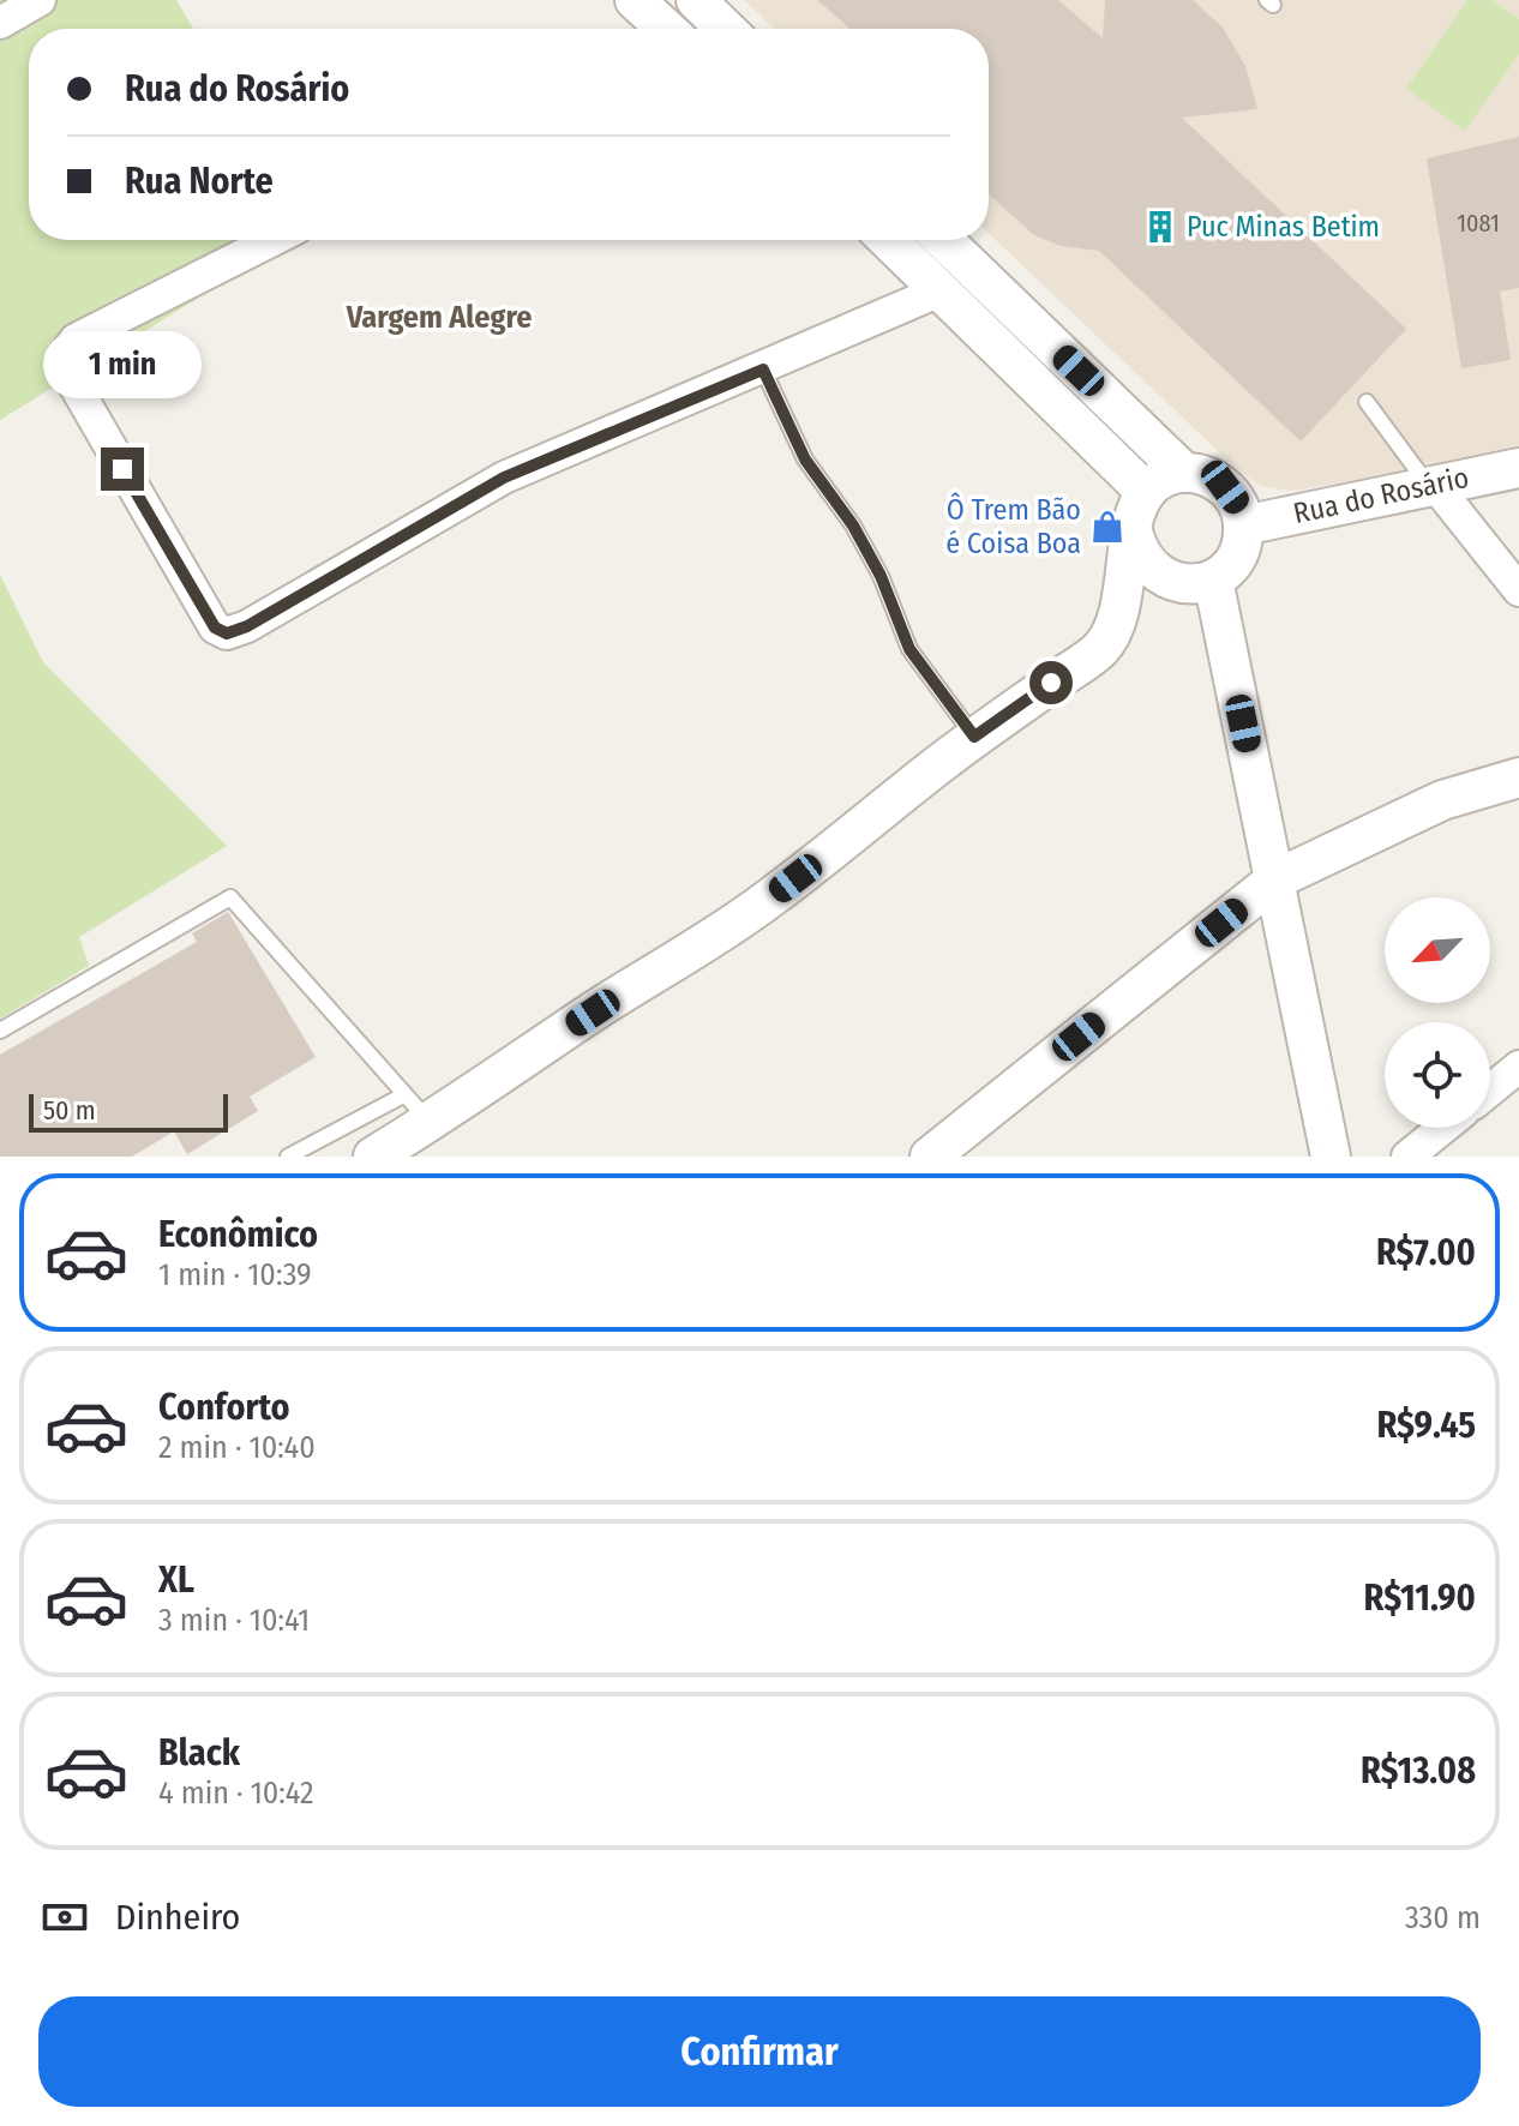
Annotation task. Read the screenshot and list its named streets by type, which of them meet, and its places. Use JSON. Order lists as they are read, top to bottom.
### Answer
{
  "streets": {
    "street": ["Rua do Rosário"]
  },
  "districts": ["Vargem Alegre"],
  "places": {
    "building": ["Puc Minas Betim"],
    "shop": ["Ô Trem Bão é Coisa Boa"]
  },
  "house_numbers": ["1081"],
  "scale_bar": "50 m",
  "north": "bottom left",
  "page": {
    "banner": ["Rua do Rosário", "Rua Norte"],
    "bubble": "1 min",
    "scale": "50 m",
    "list": [
      {
        "name": "Econômico",
        "note": "1 min · 10:39",
        "value": "R$7.00"
      },
      {
        "name": "Conforto",
        "note": "2 min · 10:40",
        "value": "R$9.45"
      },
      {
        "name": "XL",
        "note": "3 min · 10:41",
        "value": "R$11.90"
      },
      {
        "name": "Black",
        "note": "4 min · 10:42",
        "value": "R$13.08"
      }
    ],
    "pay": ["Dinheiro", "330 m"],
    "buttons": "Confirmar"
  }
}
